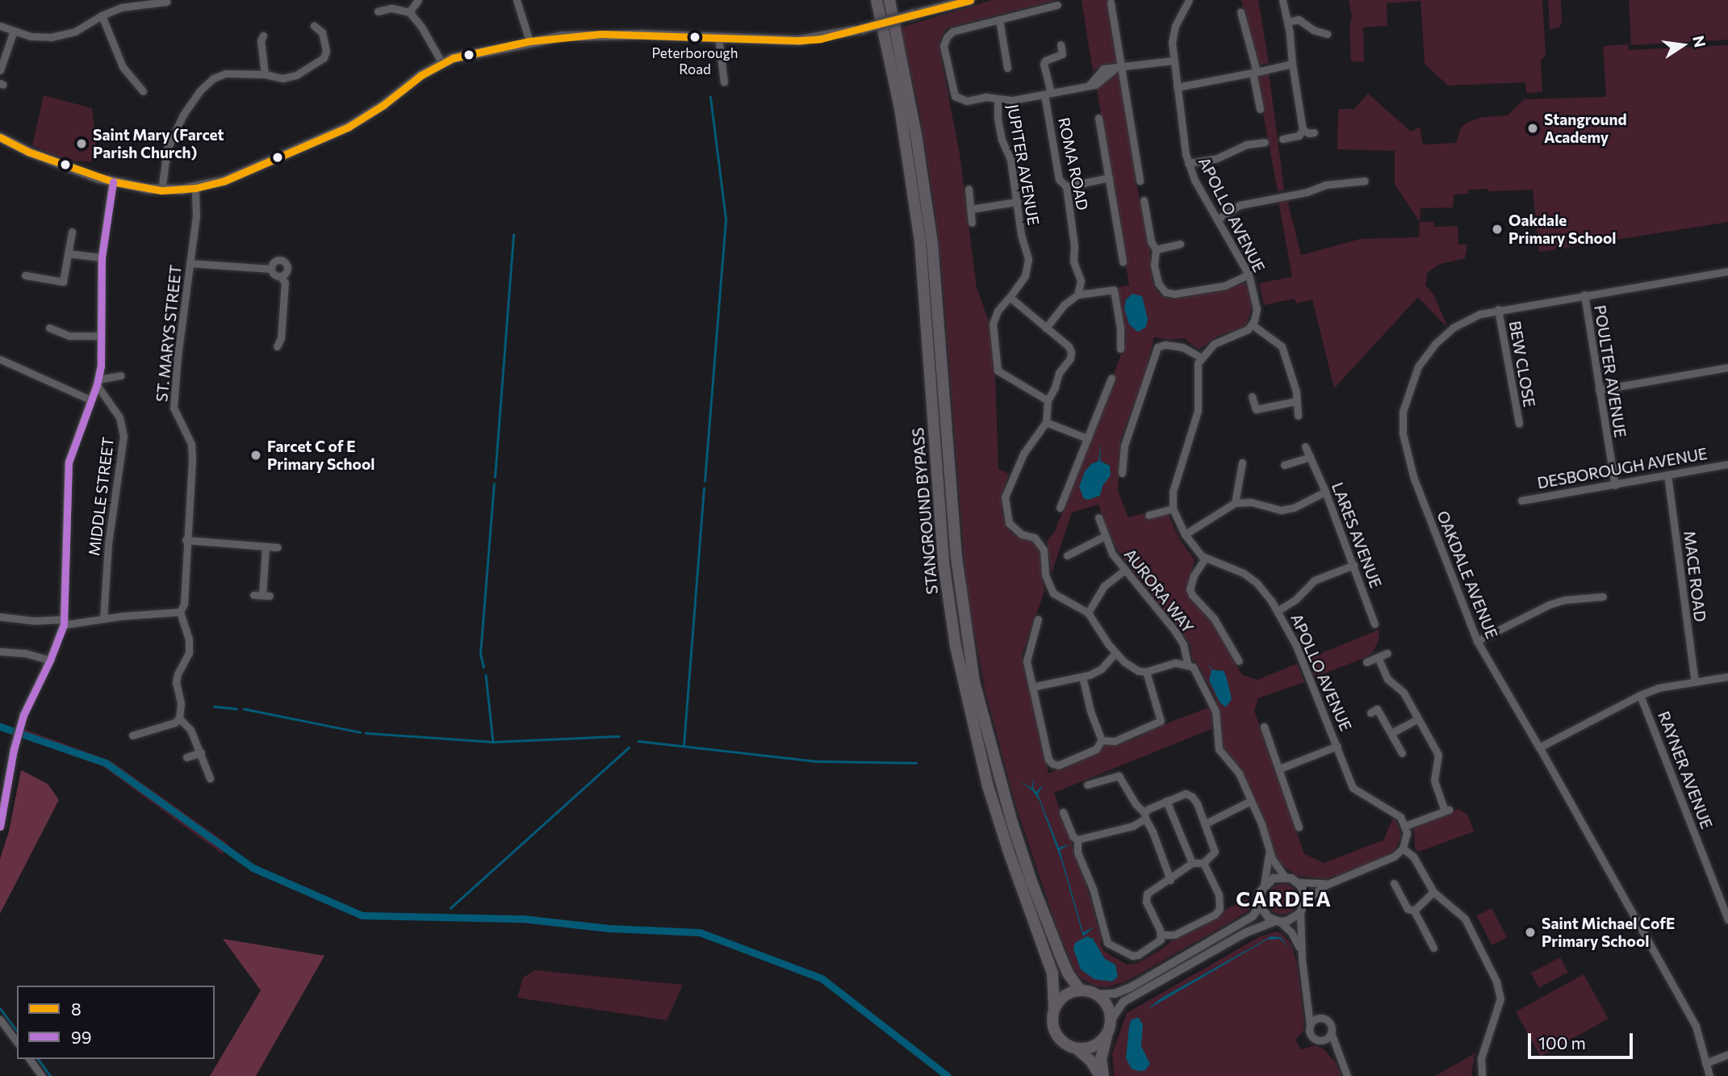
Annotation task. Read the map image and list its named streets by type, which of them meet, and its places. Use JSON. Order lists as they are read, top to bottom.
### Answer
{
  "streets": {
    "main road": ["STANGROUND BYPASS"],
    "street": [
      "ROMA ROAD",
      "JUPITER AVENUE",
      "APOLLO AVENUE",
      "ST. MARYS STREET",
      "BEW CLOSE",
      "POULTER AVENUE",
      "DESBOROUGH AVENUE",
      "MIDDLE STREET",
      "LARES AVENUE",
      "OAKDALE AVENUE",
      "MACE ROAD",
      "AURORA WAY",
      "RAYNER AVENUE"
    ]
  },
  "crossings": [
    ["BEW CLOSE", "OAKDALE AVENUE"],
    ["POULTER AVENUE", "DESBOROUGH AVENUE"],
    ["POULTER AVENUE", "OAKDALE AVENUE"],
    ["DESBOROUGH AVENUE", "MACE ROAD"]
  ],
  "districts": ["CARDEA"],
  "places": [
    "Peterborough Road",
    "Stanground Academy",
    "Saint Mary (Farcet Parish Church)",
    "Oakdale Primary School",
    "Farcet C of E Primary School",
    "Saint Michael CofE Primary School"
  ],
  "lines": ["transit line 8", "transit line 99"],
  "legend": ["8", "99"],
  "scale_bar": "100 m",
  "north": "right"
}
